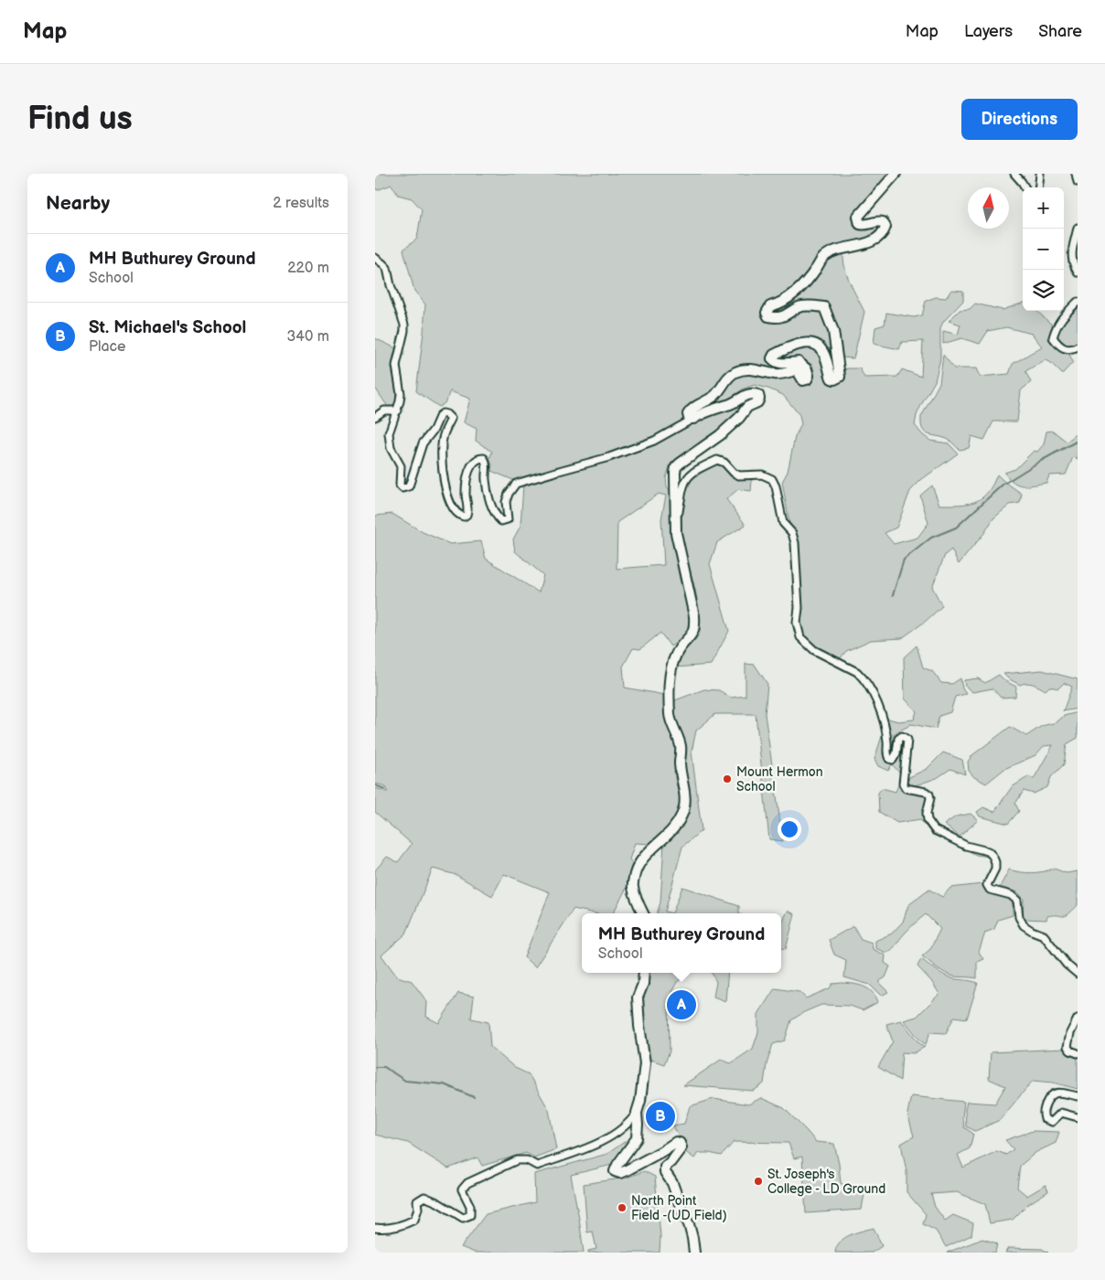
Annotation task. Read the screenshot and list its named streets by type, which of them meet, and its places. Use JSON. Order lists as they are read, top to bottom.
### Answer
{
  "places": ["Mount Hermon School", "St. Joseph's College - LD Ground", "North Point Field -(UD Field)"],
  "north": "top",
  "page": {
    "header": "Map",
    "nav": ["Map", "Layers", "Share"],
    "buttons": "Directions",
    "title": "Find us",
    "heading": ["Nearby", "2 results"],
    "map_buttons": ["+", "−"],
    "list": [
      {
        "mark": "A",
        "name": "MH Buthurey Ground",
        "note": "School",
        "value": "220 m"
      },
      {
        "mark": "B",
        "name": "St. Michael's School",
        "note": "Place",
        "value": "340 m"
      }
    ],
    "popup": ["MH Buthurey Ground", "School"],
    "pins": ["A", "B"]
  }
}
